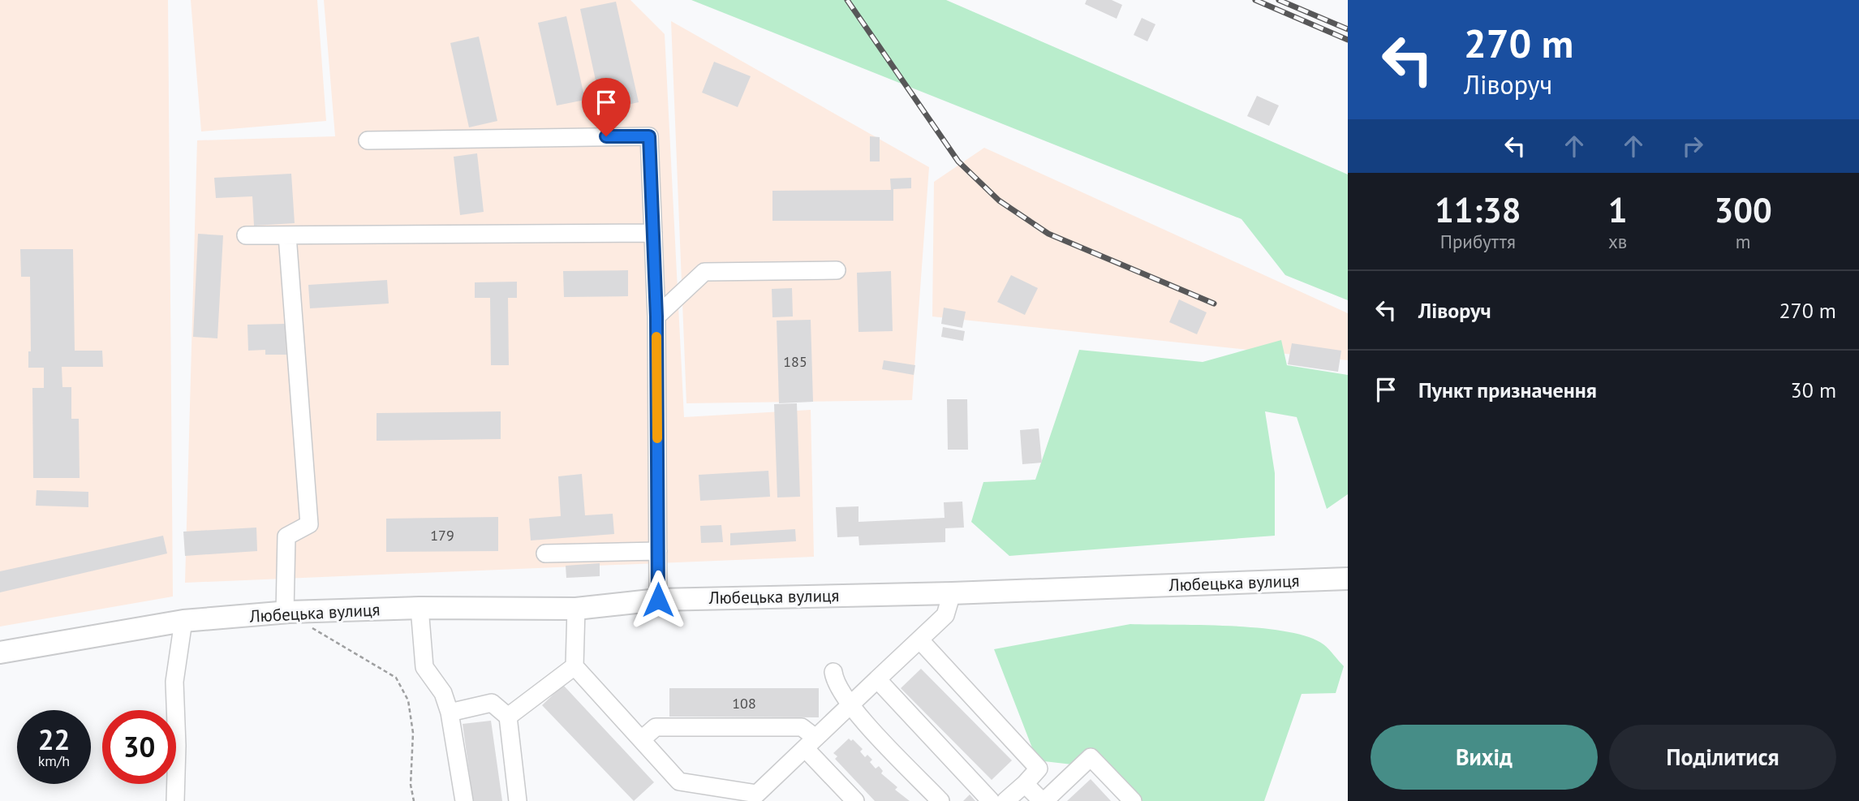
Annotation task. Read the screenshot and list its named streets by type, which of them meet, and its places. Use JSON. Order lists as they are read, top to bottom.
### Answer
{
  "streets": {
    "main road": ["Любецька вулиця"]
  },
  "house_numbers": ["185", "179", "108"],
  "page": {
    "turn": ["270 m", "Ліворуч"],
    "eta": [
      "11:38",
      "Прибуття",
      "1",
      "хв",
      "300",
      "m"
    ],
    "list": [
      {
        "name": "Ліворуч",
        "value": "270 m"
      },
      {
        "name": "Пункт призначення",
        "value": "30 m"
      }
    ],
    "speed": "22 km/h",
    "limit": "30",
    "buttons": ["Вихід", "Поділитися"]
  }
}
